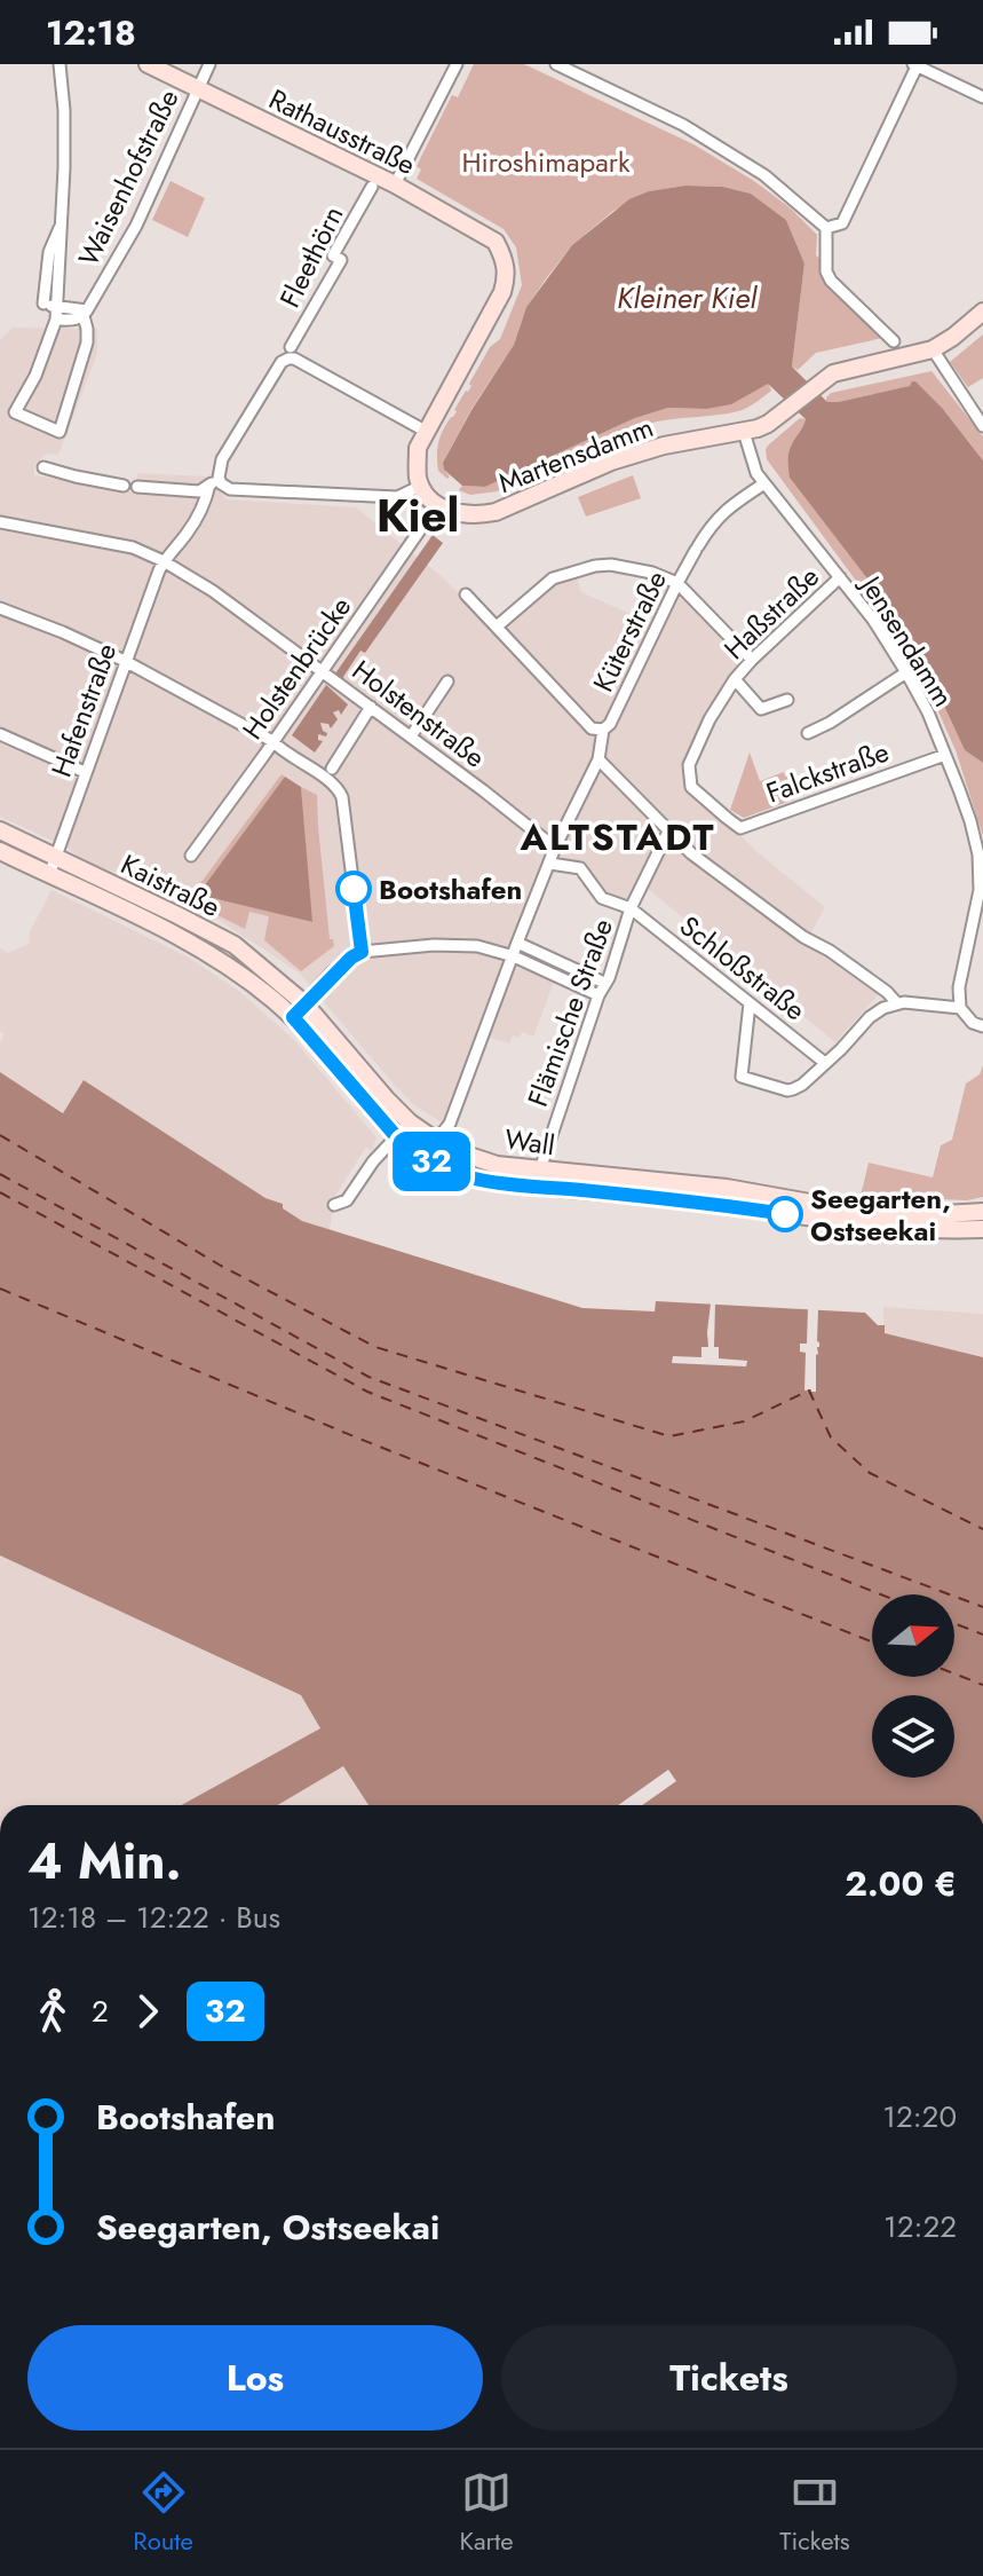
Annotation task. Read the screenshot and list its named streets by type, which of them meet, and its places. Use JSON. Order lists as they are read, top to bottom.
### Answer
{
  "streets": {
    "main road": [
      "Rathausstraße",
      "Martensdamm",
      "Kaistraße",
      "Wall"
    ],
    "street": [
      "Waisenhofstraße",
      "Fleethörn",
      "Haßstraße",
      "Küterstraße",
      "Jensendamm",
      "Holstenbrücke",
      "Hafenstraße",
      "Holstenstraße",
      "Falckstraße",
      "Schloßstraße",
      "Flämische Straße"
    ]
  },
  "crossings": [
    ["Rathausstraße", "Waisenhofstraße"],
    ["Martensdamm", "Jensendamm"],
    ["Martensdamm", "Holstenbrücke"],
    ["Haßstraße", "Jensendamm"],
    ["Haßstraße", "Falckstraße"],
    ["Küterstraße", "Jensendamm"],
    ["Jensendamm", "Falckstraße"],
    ["Holstenbrücke", "Holstenstraße"],
    ["Hafenstraße", "Holstenstraße"],
    ["Hafenstraße", "Kaistraße"],
    ["Kaistraße", "Wall"],
    ["Schloßstraße", "Flämische Straße"],
    ["Flämische Straße", "Wall"]
  ],
  "districts": ["Kiel", "ALTSTADT"],
  "water": ["Kleiner Kiel"],
  "parks": ["Hiroshimapark"],
  "places": ["Bootshafen", "Seegarten, Ostseekai"],
  "lines": ["bus line 32"],
  "north": "right",
  "page": {
    "status": "12:18",
    "on_map": "32",
    "heading": ["4 Min.", "12:18 – 12:22 · Bus", "2.00 €"],
    "legs": ["2", "32"],
    "list": [
      {
        "name": "Bootshafen",
        "value": "12:20"
      },
      {
        "name": "Seegarten, Ostseekai",
        "value": "12:22"
      }
    ],
    "buttons": ["Los", "Tickets"],
    "tabs": ["Route", "Karte", "Tickets"]
  }
}
